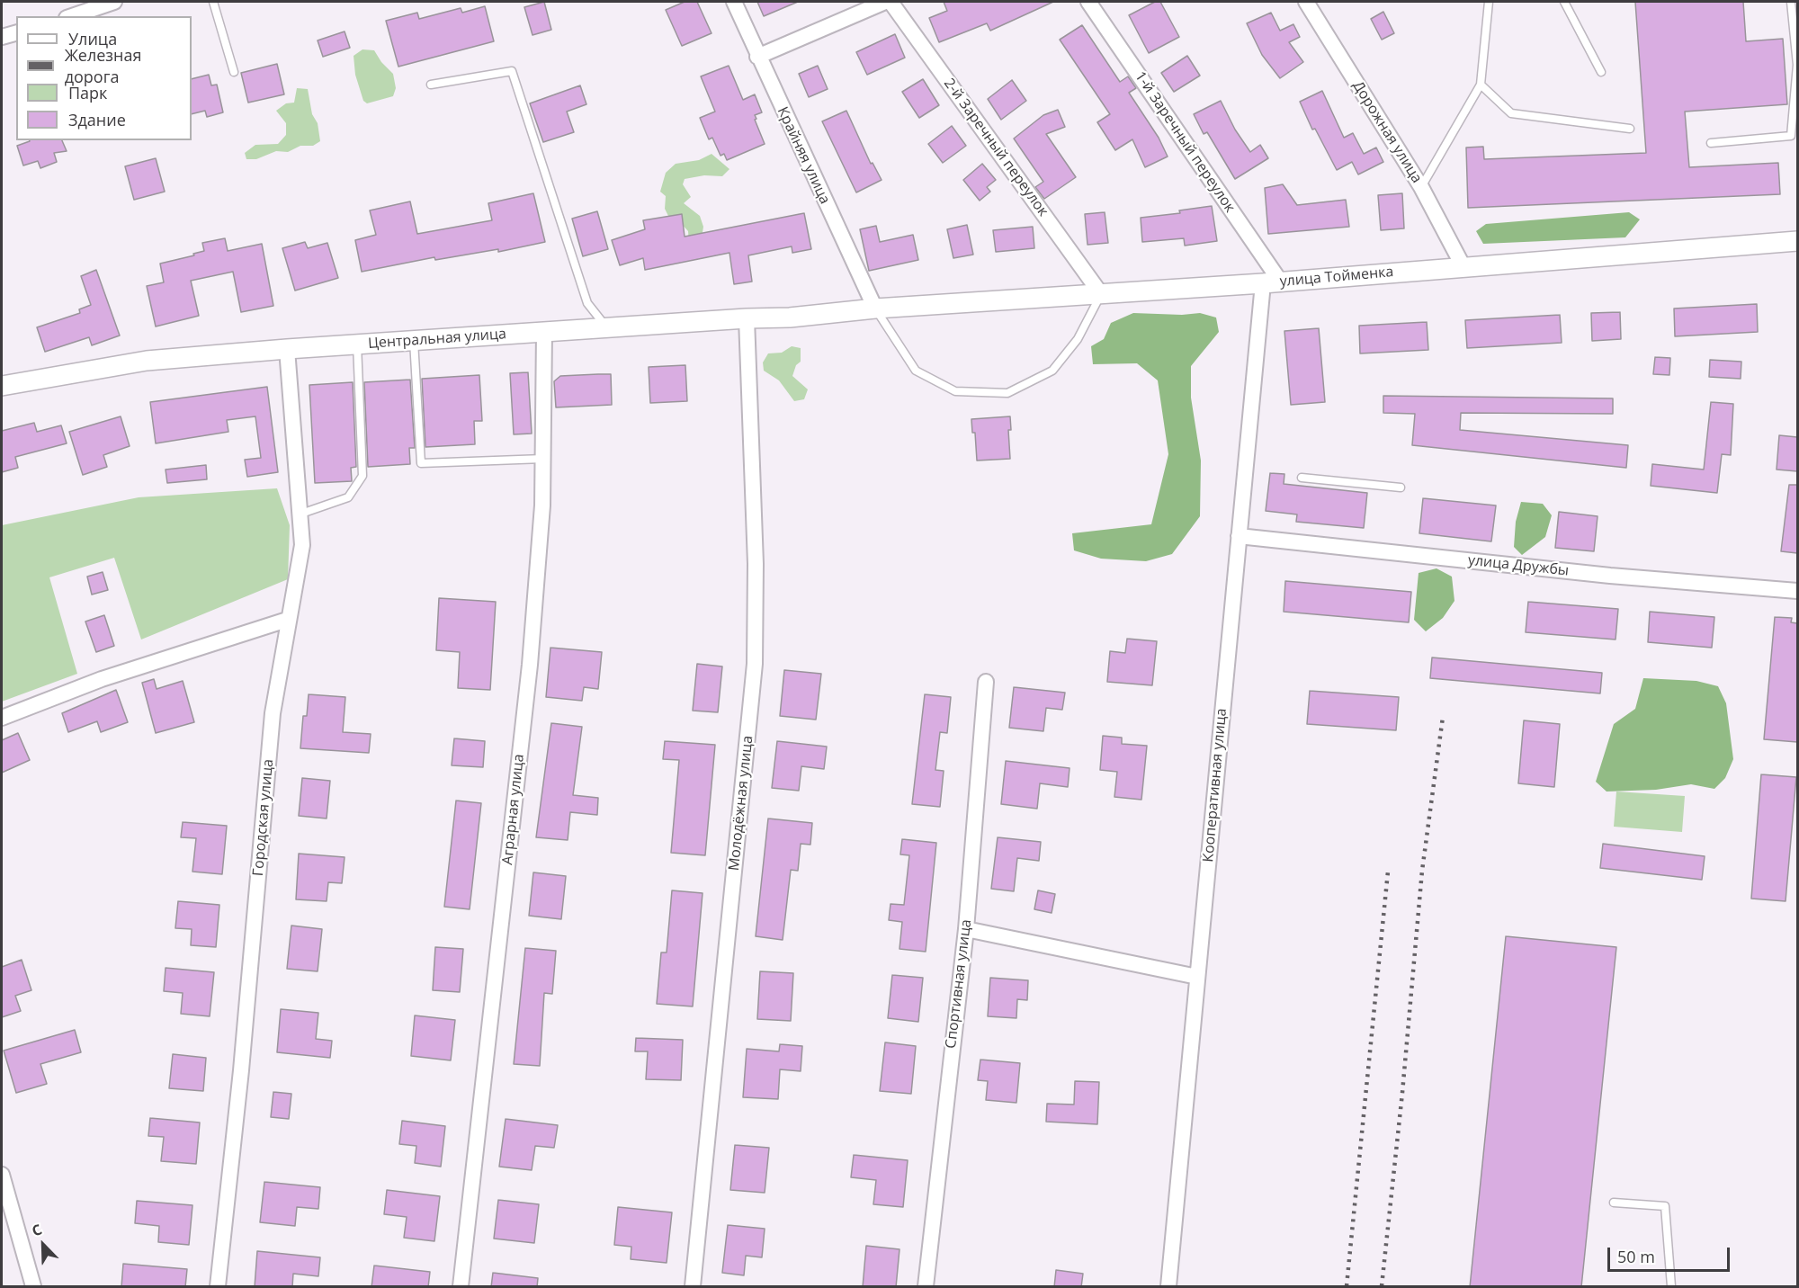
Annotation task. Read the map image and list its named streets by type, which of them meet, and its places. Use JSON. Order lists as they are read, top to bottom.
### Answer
{
  "streets": {
    "street": [
      "Дорожная улица",
      "1-й Заречный переулок",
      "2-й Заречный переулок",
      "Крайняя улица",
      "улица Тойменка",
      "Центральная улица",
      "улица Дружбы",
      "Кооперативная улица",
      "Молодёжная улица",
      "Аграрная улица",
      "Городская улица",
      "Спортивная улица"
    ]
  },
  "crossings": [
    ["Дорожная улица", "улица Тойменка"],
    ["1-й Заречный переулок", "улица Тойменка"],
    ["1-й Заречный переулок", "Кооперативная улица"],
    ["2-й Заречный переулок", "улица Тойменка"],
    ["Крайняя улица", "улица Тойменка"],
    ["Крайняя улица", "Центральная улица"],
    ["улица Тойменка", "Центральная улица"],
    ["улица Тойменка", "Кооперативная улица"],
    ["Центральная улица", "Молодёжная улица"],
    ["Центральная улица", "Аграрная улица"],
    ["Центральная улица", "Городская улица"],
    ["улица Дружбы", "Кооперативная улица"]
  ],
  "legend": [
    "Улица",
    "Железная дорога",
    "Парк",
    "Здание"
  ],
  "scale_bar": "50 m",
  "north": "top left"
}
